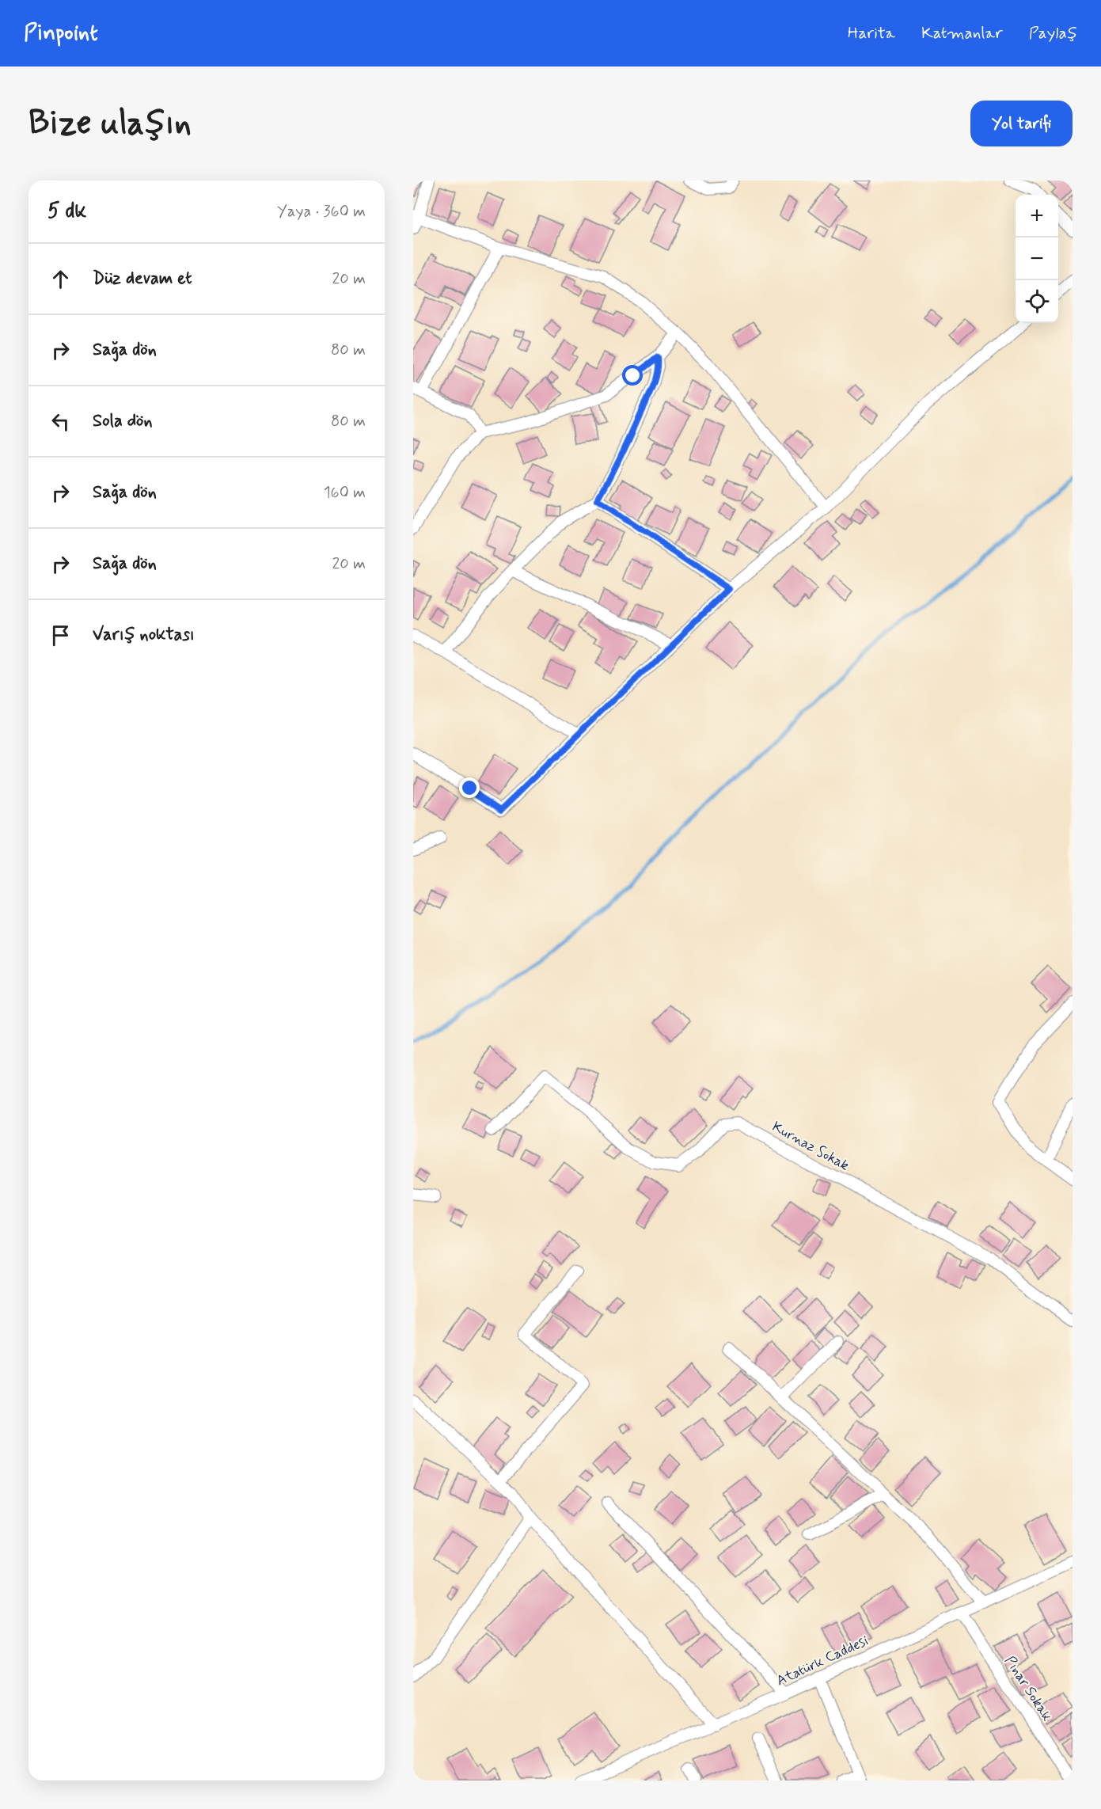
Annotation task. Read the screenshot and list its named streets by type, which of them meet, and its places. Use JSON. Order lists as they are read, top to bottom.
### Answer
{
  "streets": {
    "street": ["Kurnaz Sokak", "Atatürk Caddesi", "Pınar Sokak"]
  },
  "crossings": [
    ["Atatürk Caddesi", "Pınar Sokak"]
  ],
  "page": {
    "header": "Pinpoint",
    "nav": ["Harita", "Katmanlar", "Paylaş"],
    "buttons": "Yol tarifi",
    "title": "Bize ulaşın",
    "heading": ["5 dk", "Yaya · 360 m"],
    "map_buttons": ["+", "−"],
    "list": [
      ["Düz devam et", "20 m"],
      ["Sağa dön", "80 m"],
      ["Sola dön", "80 m"],
      ["Sağa dön", "160 m"],
      ["Sağa dön", "20 m"],
      "Varış noktası"
    ]
  }
}
